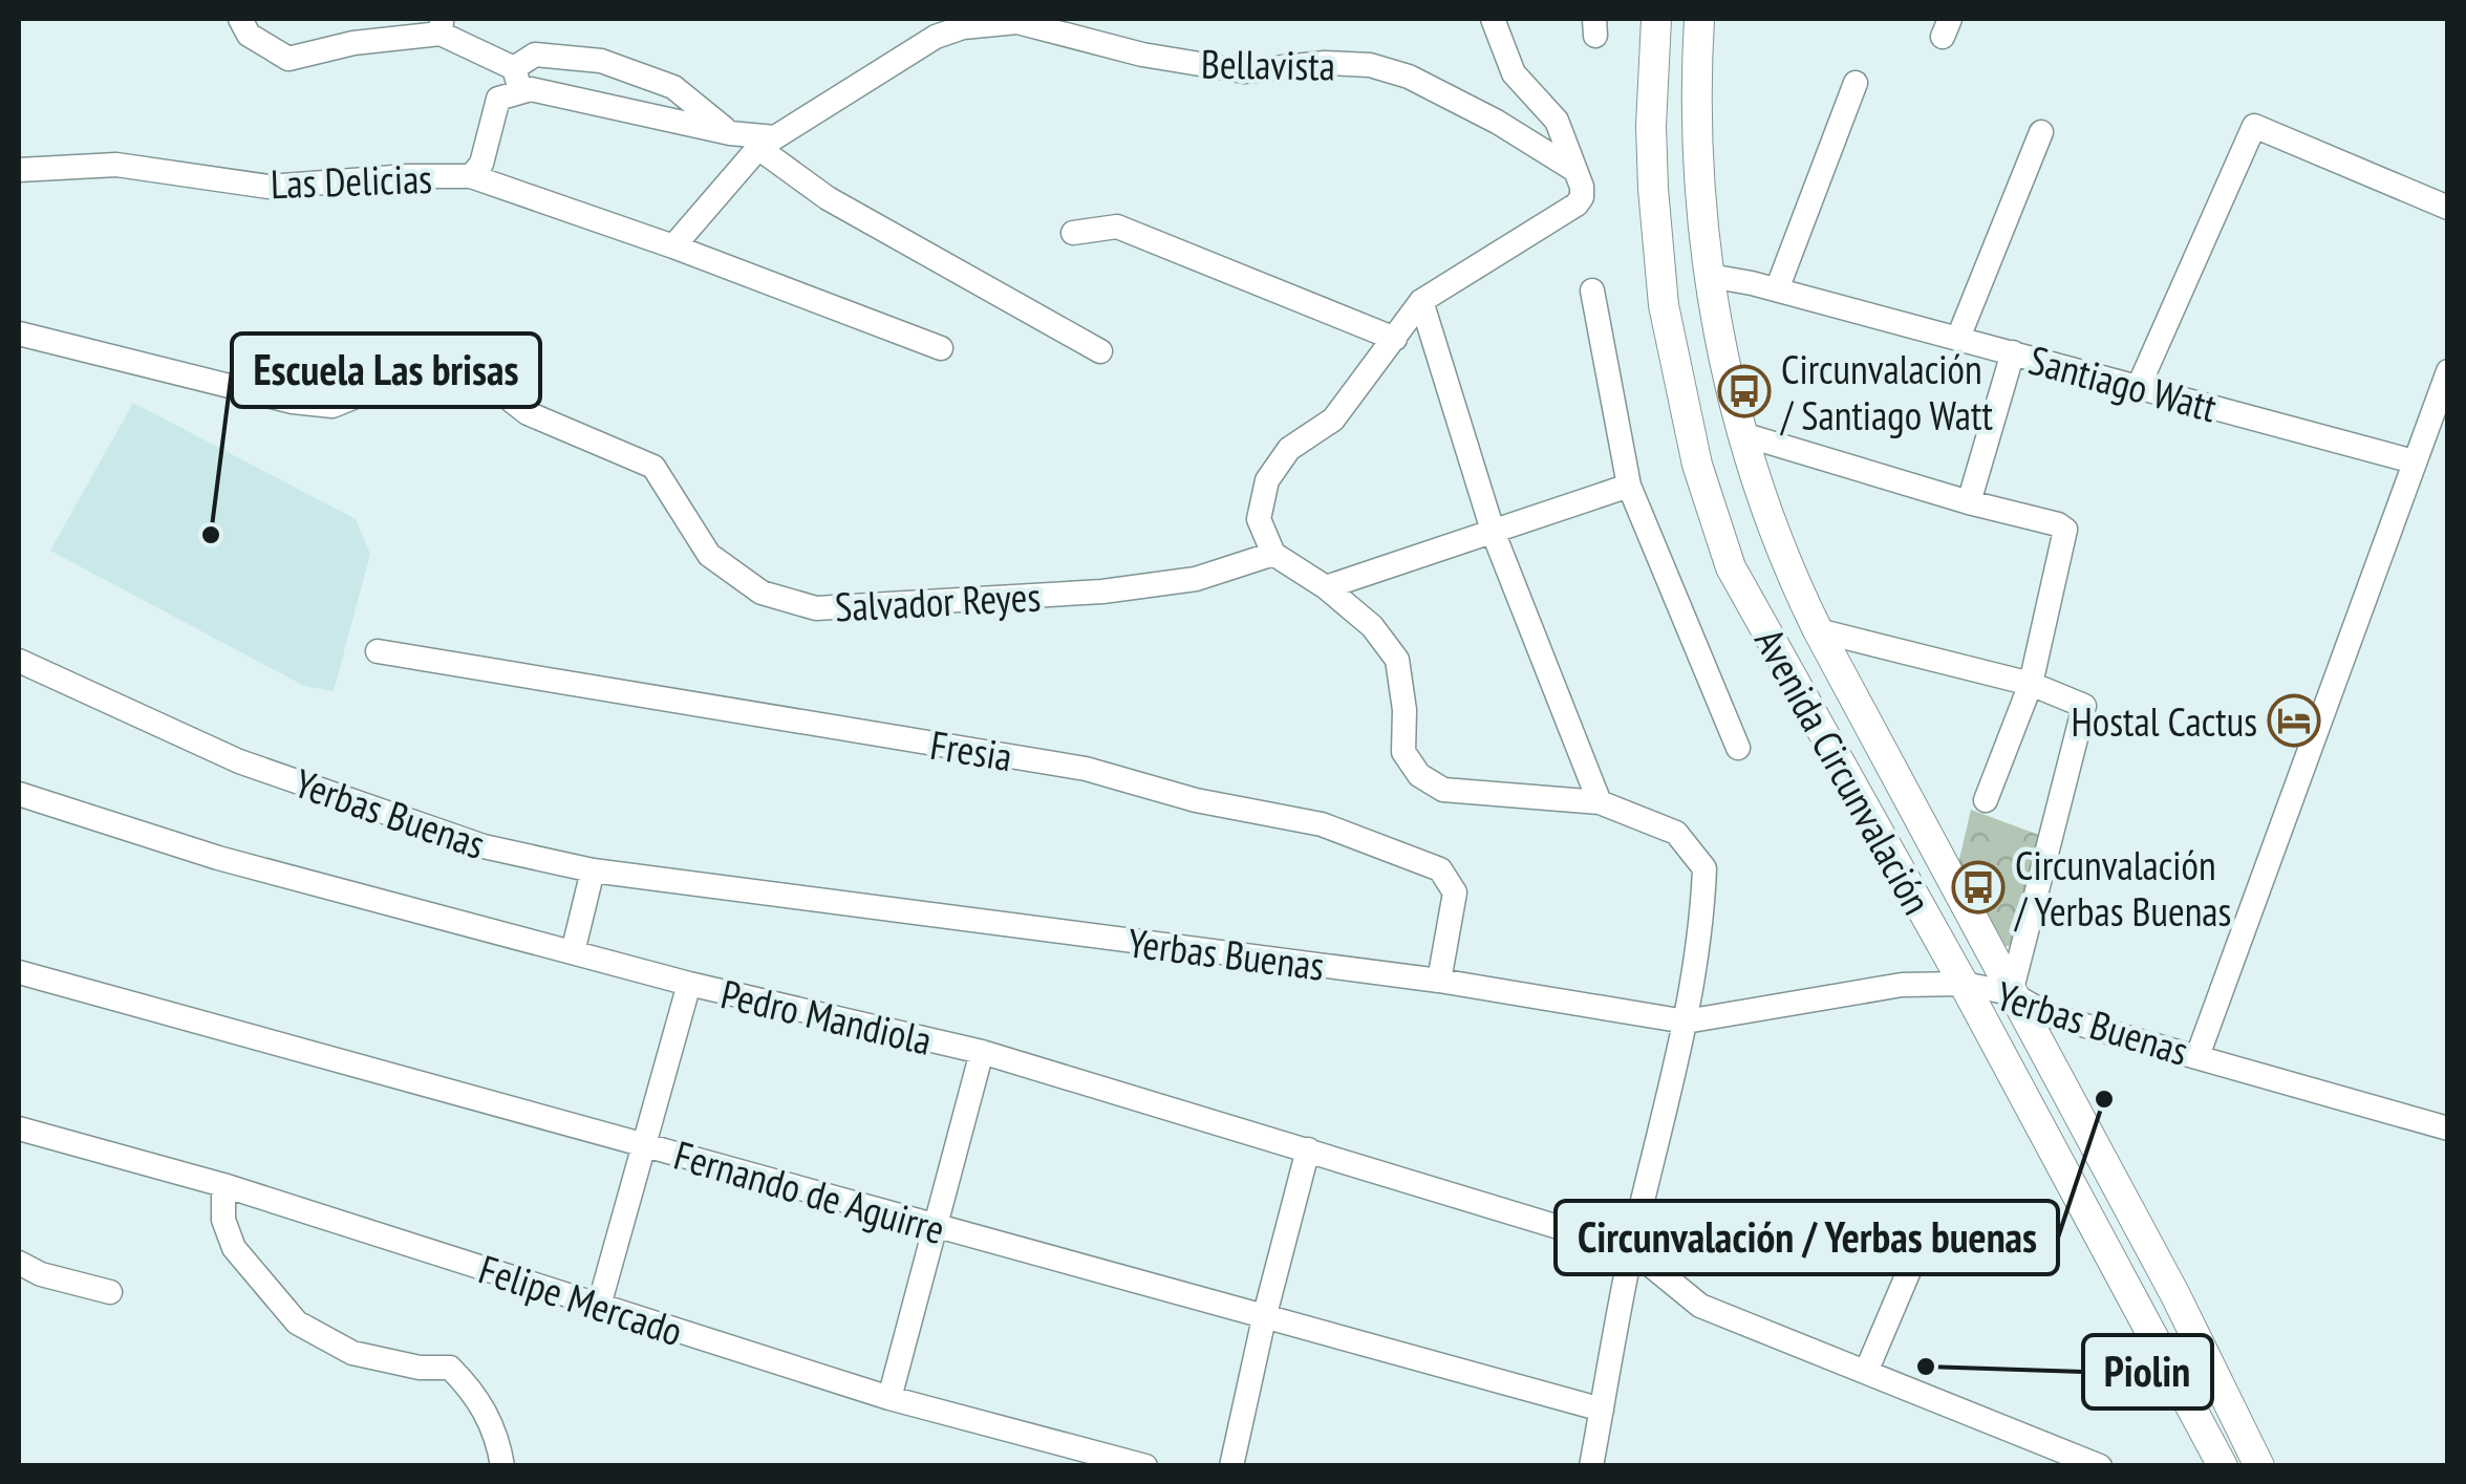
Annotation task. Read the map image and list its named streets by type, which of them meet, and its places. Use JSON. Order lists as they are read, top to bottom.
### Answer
{
  "streets": {
    "main road": ["Avenida Circunvalación"],
    "street": [
      "Bellavista",
      "Las Delicias",
      "Santiago Watt",
      "Salvador Reyes",
      "Fresia",
      "Yerbas Buenas",
      "Pedro Mandiola",
      "Fernando de Aguirre",
      "Felipe Mercado"
    ]
  },
  "crossings": [
    ["Santiago Watt", "Avenida Circunvalación"],
    ["Fresia", "Yerbas Buenas"],
    ["Avenida Circunvalación", "Yerbas Buenas"]
  ],
  "places": {
    "bus stop": ["Circunvalación / Santiago Watt", "Circunvalación / Yerbas Buenas"],
    "other": ["Escuela Las brisas", "Circunvalación / Yerbas buenas", "Piolin"],
    "hotel": ["Hostal Cactus"]
  }
}
